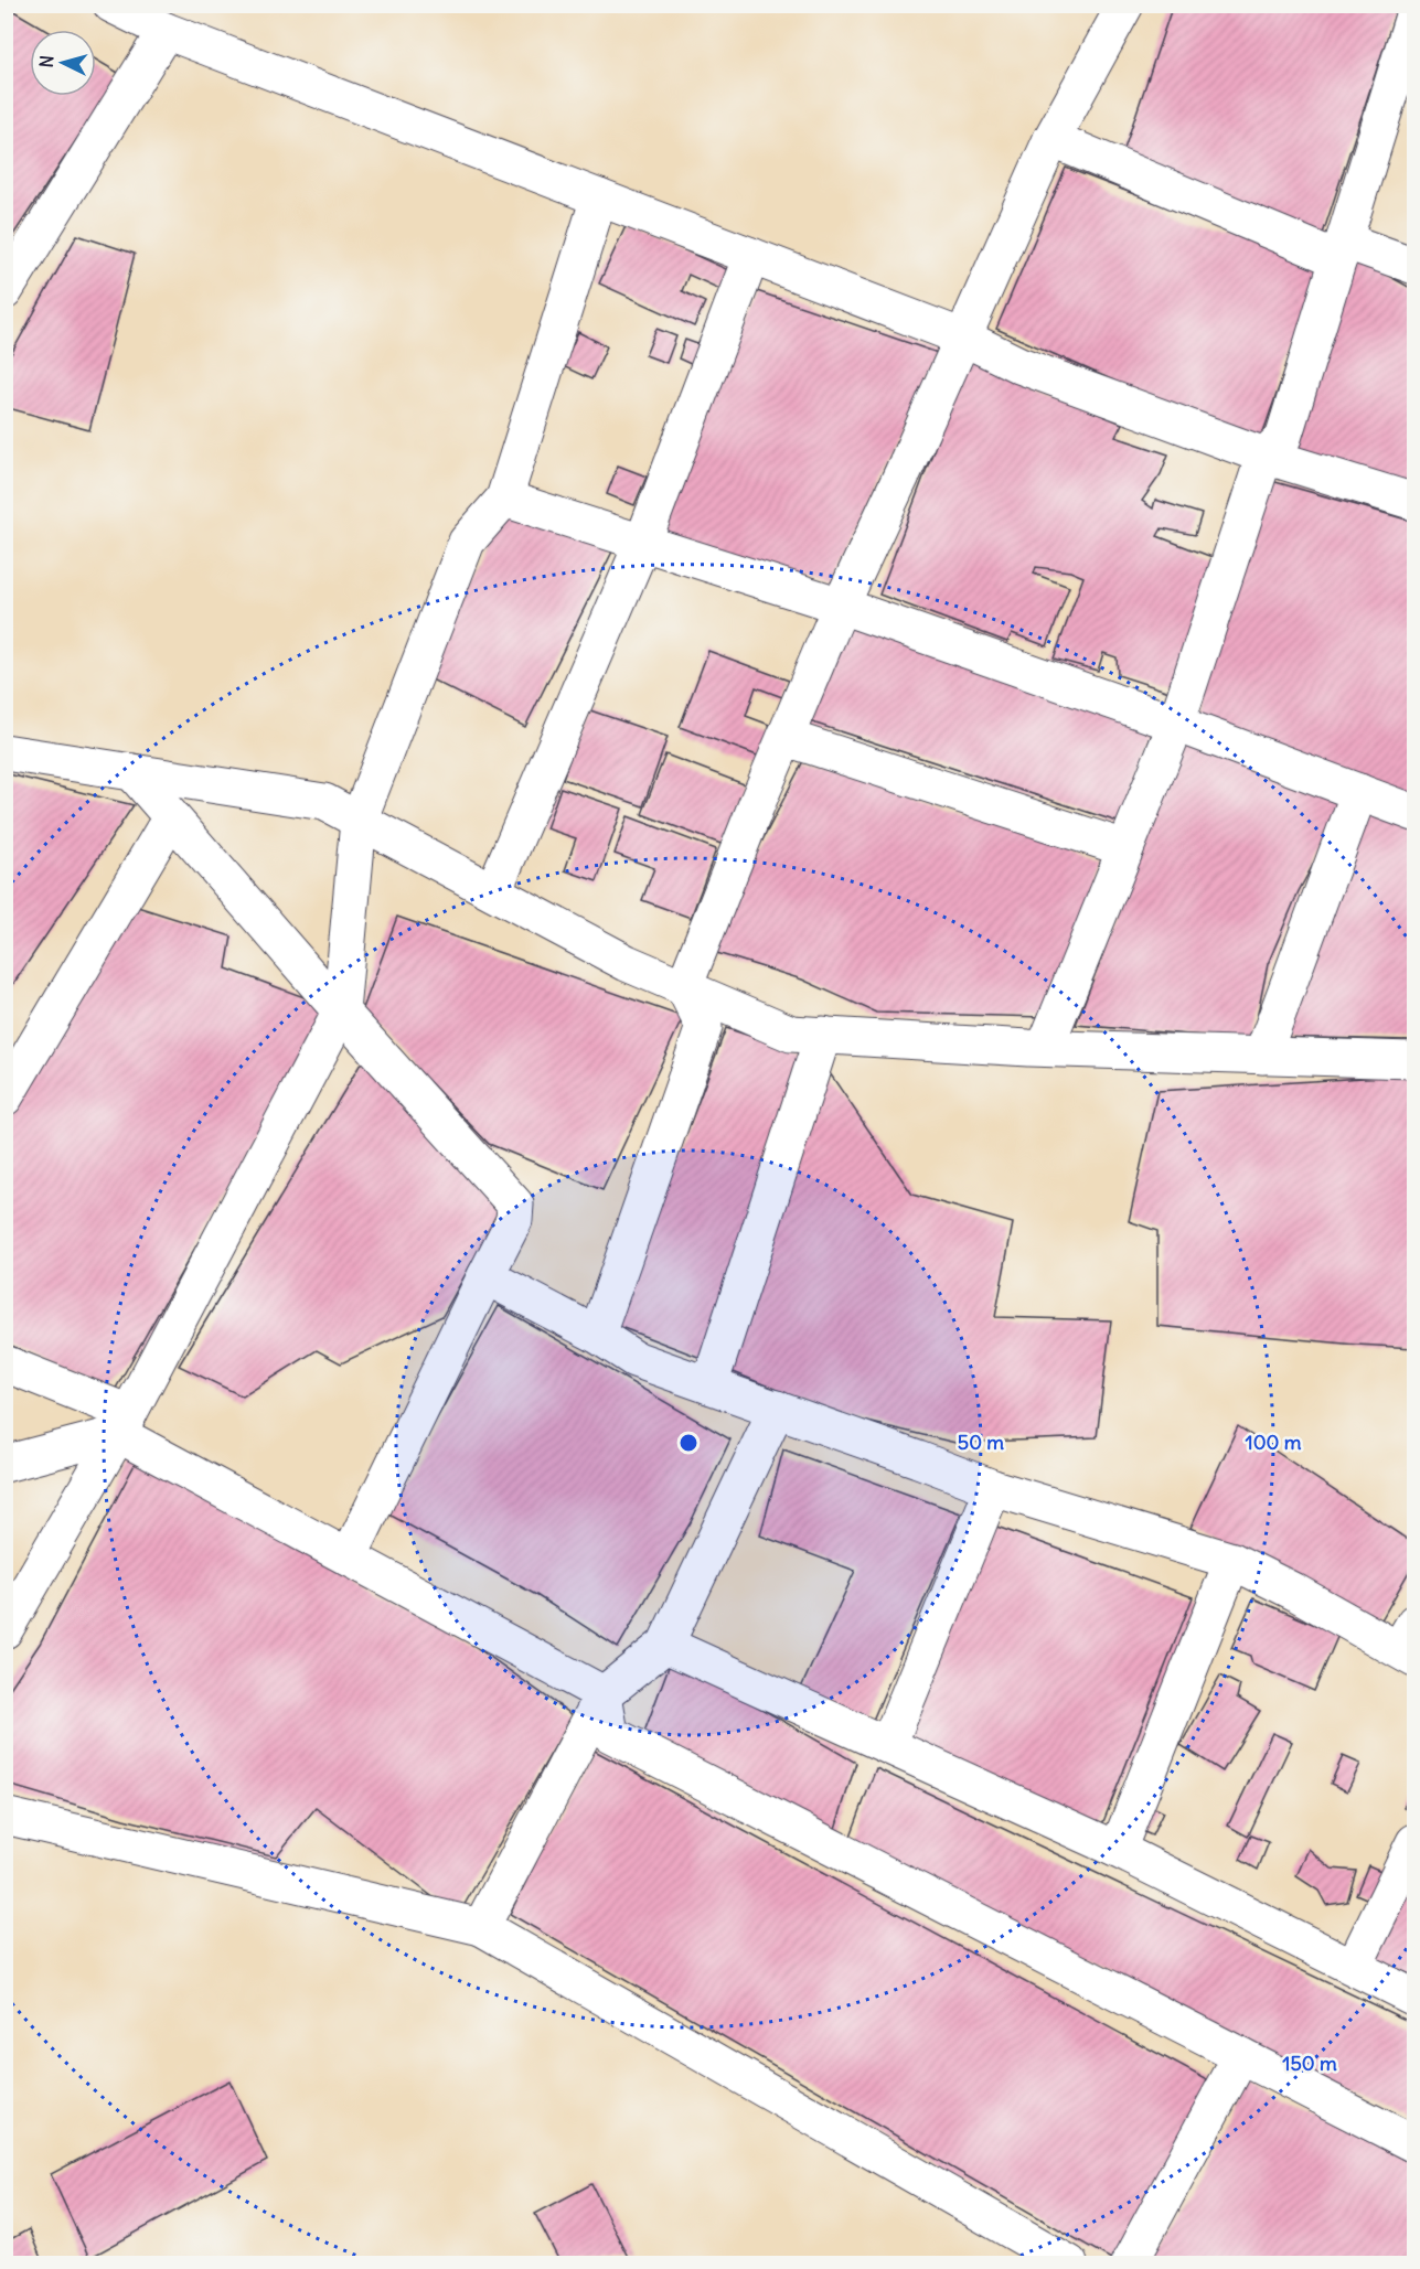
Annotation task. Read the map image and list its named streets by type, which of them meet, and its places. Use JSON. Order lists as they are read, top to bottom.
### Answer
{
  "north": "left",
  "rings": ["50 m", "100 m", "150 m"]
}
